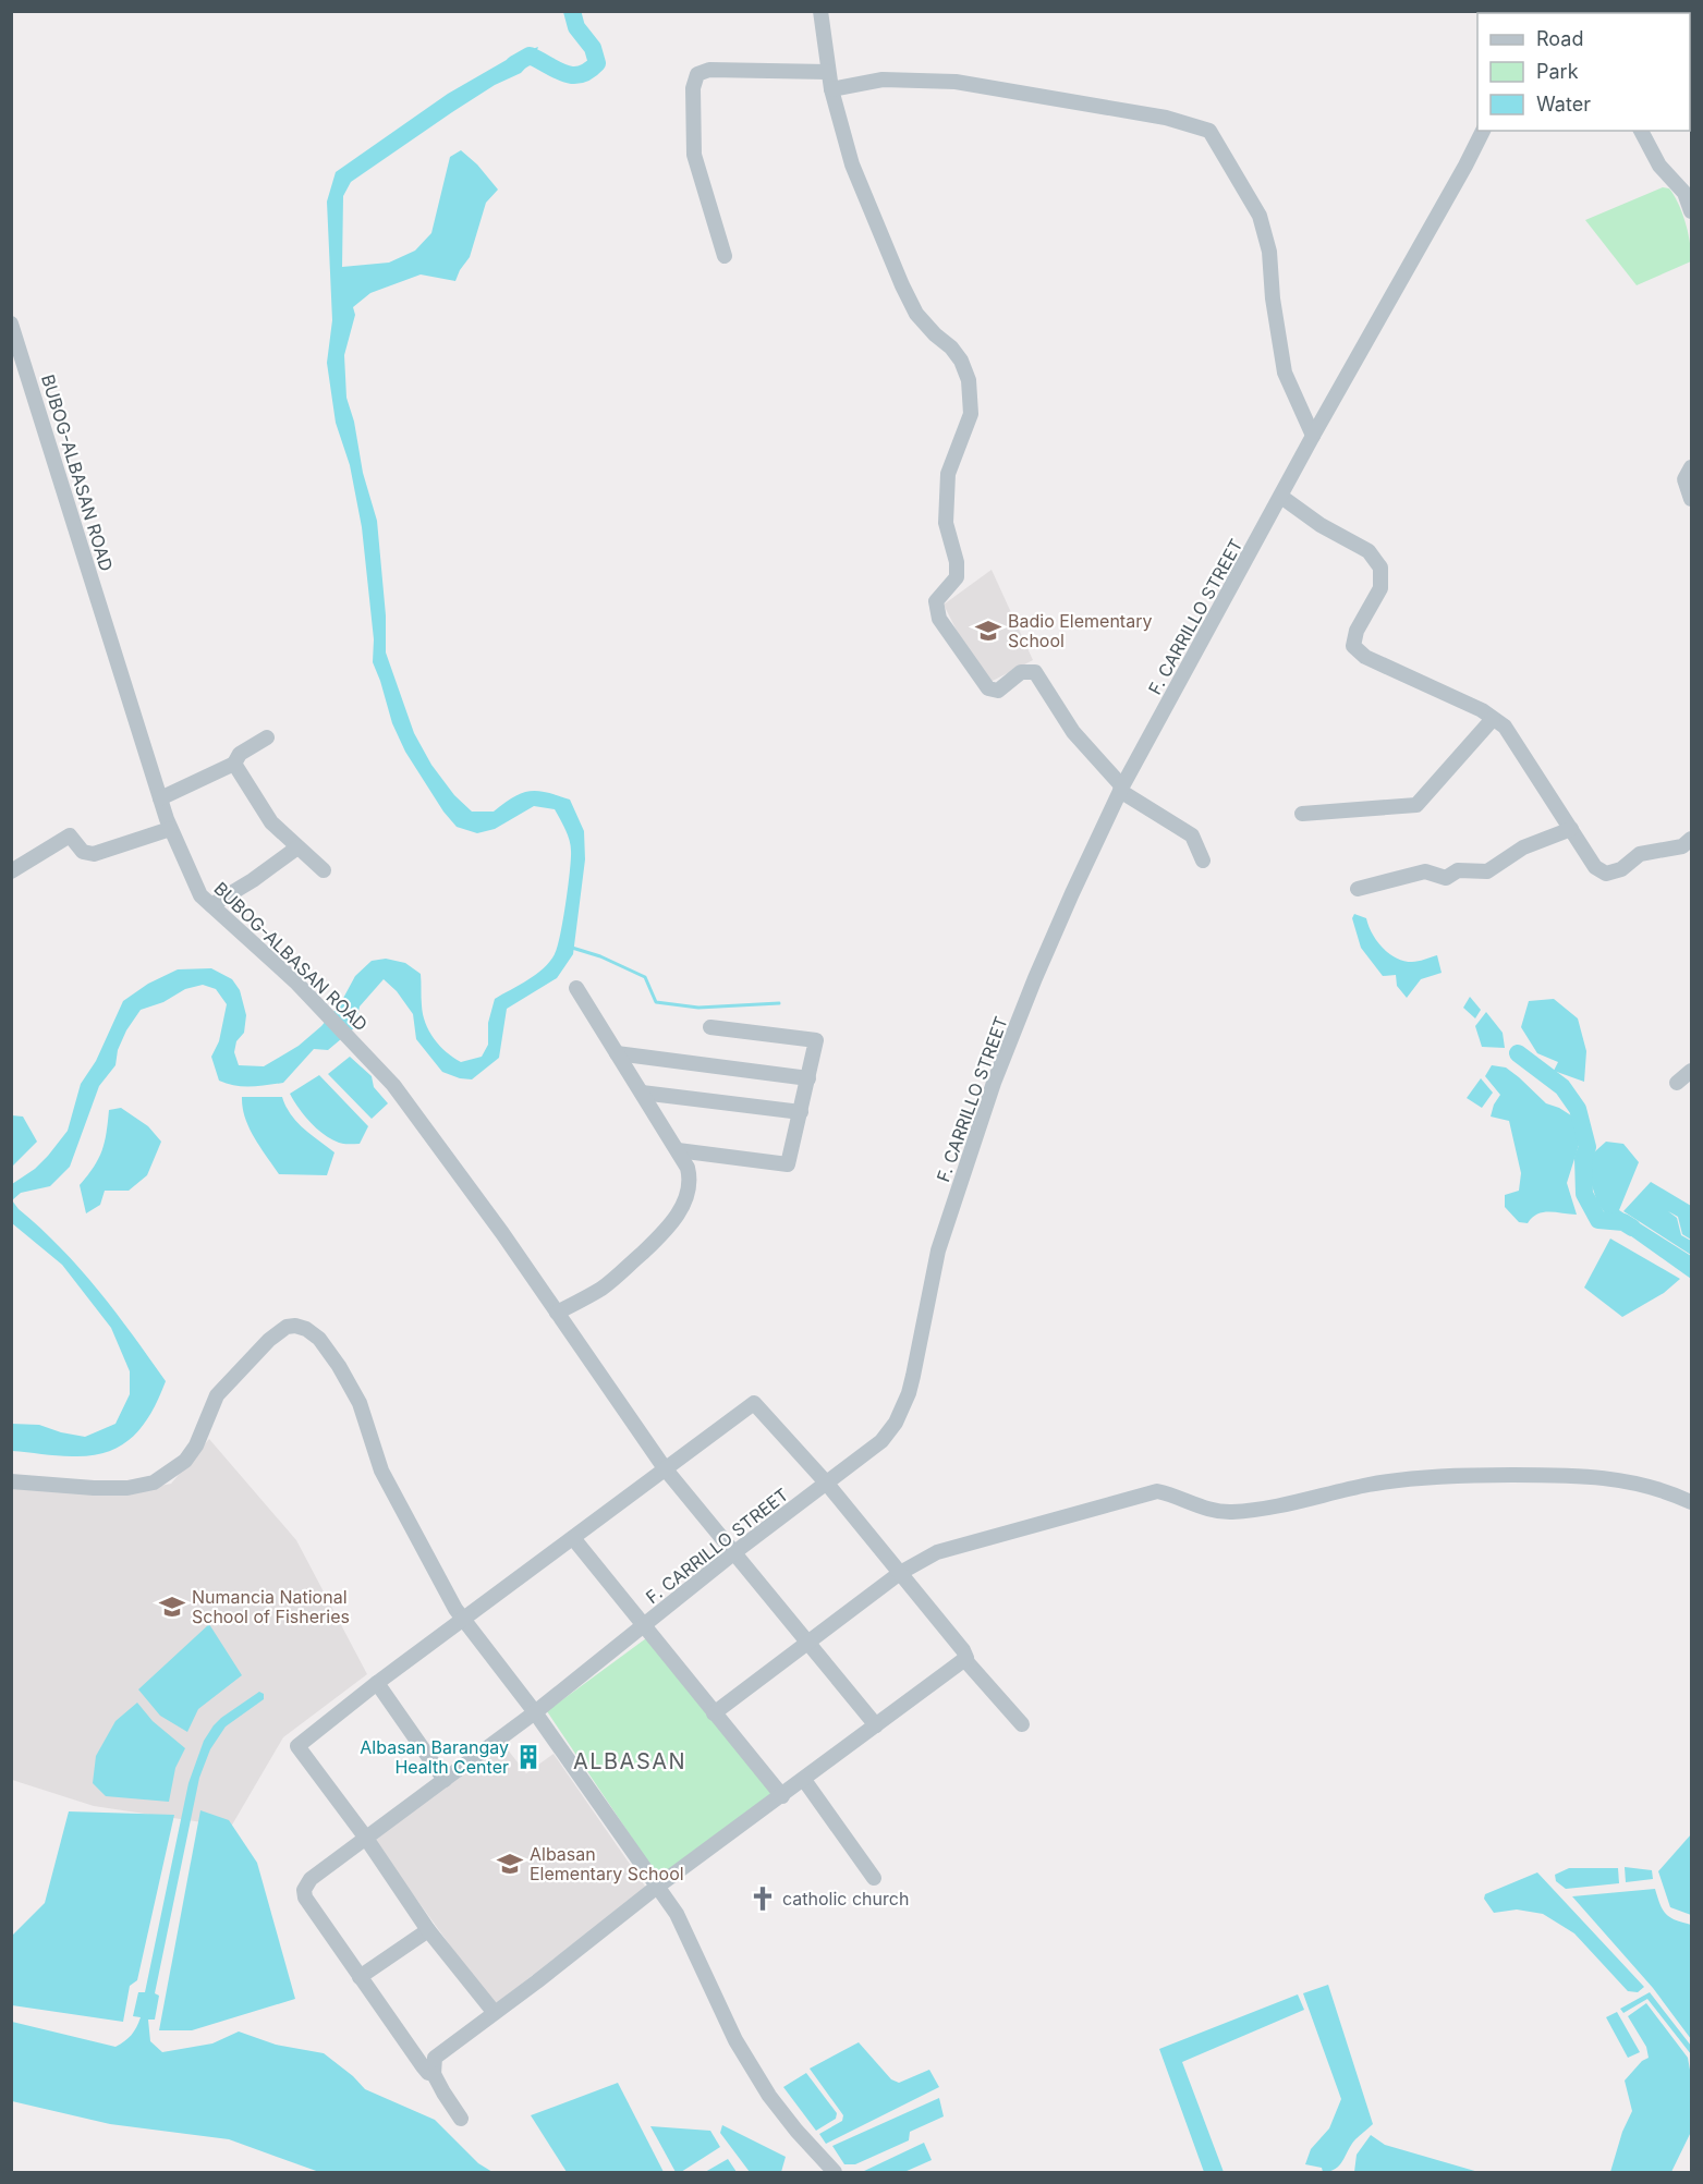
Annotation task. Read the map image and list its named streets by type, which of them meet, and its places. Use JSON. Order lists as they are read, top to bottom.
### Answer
{
  "streets": {
    "street": ["BUBOG-ALBASAN ROAD", "F. CARRILLO STREET"]
  },
  "crossings": [
    ["BUBOG-ALBASAN ROAD", "F. CARRILLO STREET"]
  ],
  "districts": ["ALBASAN"],
  "places": {
    "school or university": ["Badio Elementary School", "Numancia National School of Fisheries", "Albasan Elementary School"],
    "building": ["Albasan Barangay Health Center"],
    "church": ["catholic church"]
  },
  "legend": ["Road", "Park", "Water"]
}
